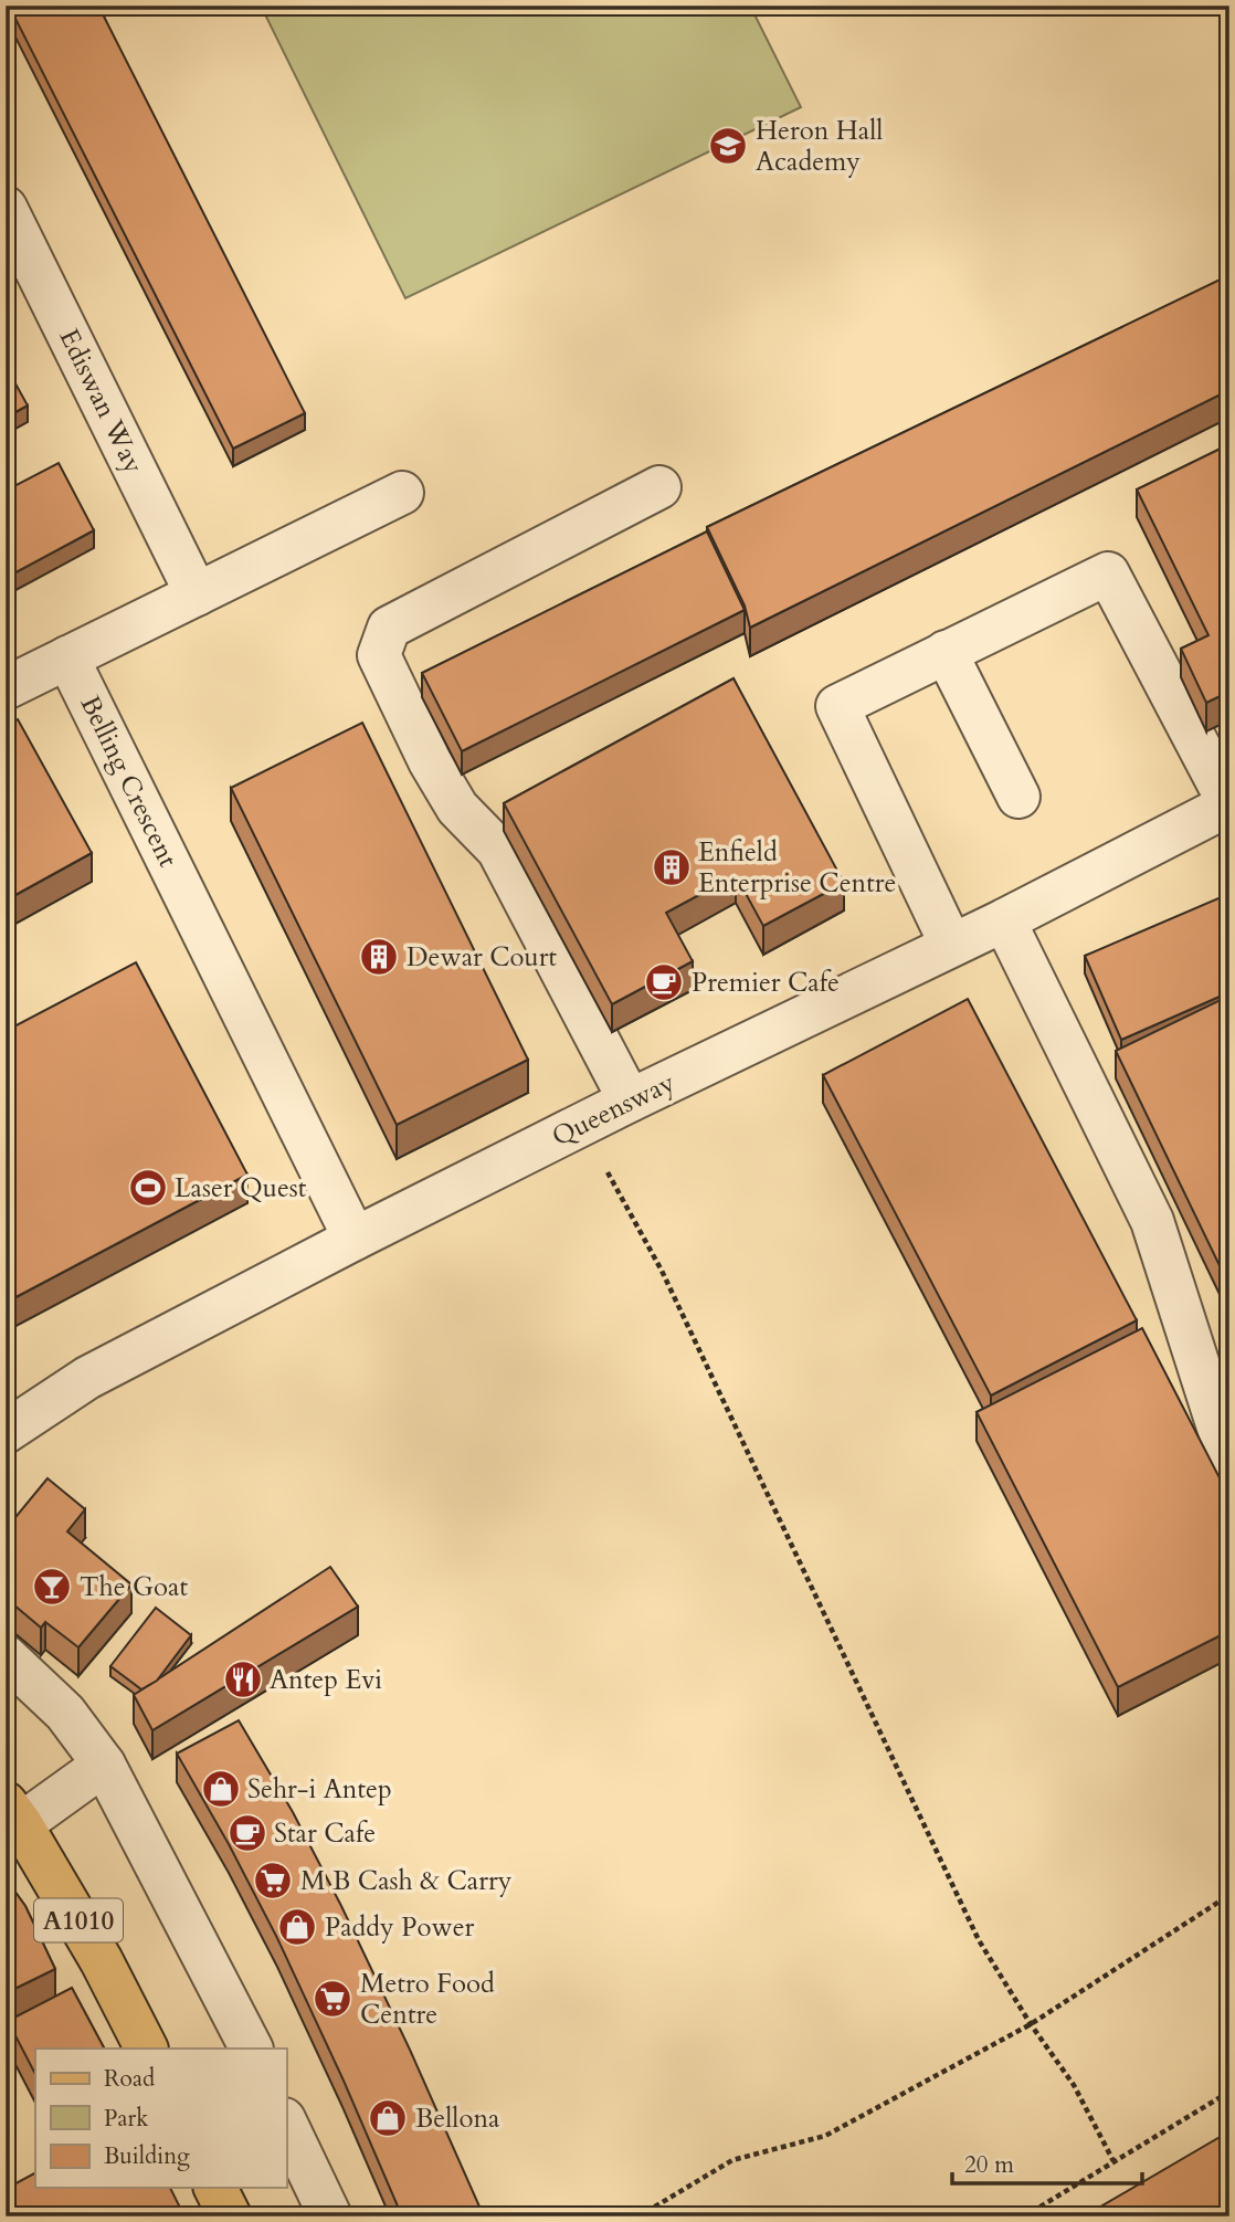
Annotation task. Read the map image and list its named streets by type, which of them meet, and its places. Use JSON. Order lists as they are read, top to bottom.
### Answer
{
  "streets": {
    "main road": ["A1010"],
    "street": ["Ediswan Way", "Belling Crescent", "Queensway"]
  },
  "crossings": [
    ["Belling Crescent", "Queensway"]
  ],
  "places": {
    "school or university": ["Heron Hall Academy"],
    "building": ["Enfield Enterprise Centre", "Dewar Court"],
    "cafe": ["Premier Cafe", "Star Cafe"],
    "sports": ["Laser Quest"],
    "bar": ["The Goat"],
    "restaurant": ["Antep Evi"],
    "shop": ["Sehr-i Antep", "Paddy Power", "Bellona"],
    "supermarket": ["M B Cash & Carry", "Metro Food Centre"]
  },
  "legend": ["Road", "Park", "Building"],
  "scale_bar": "20 m"
}
